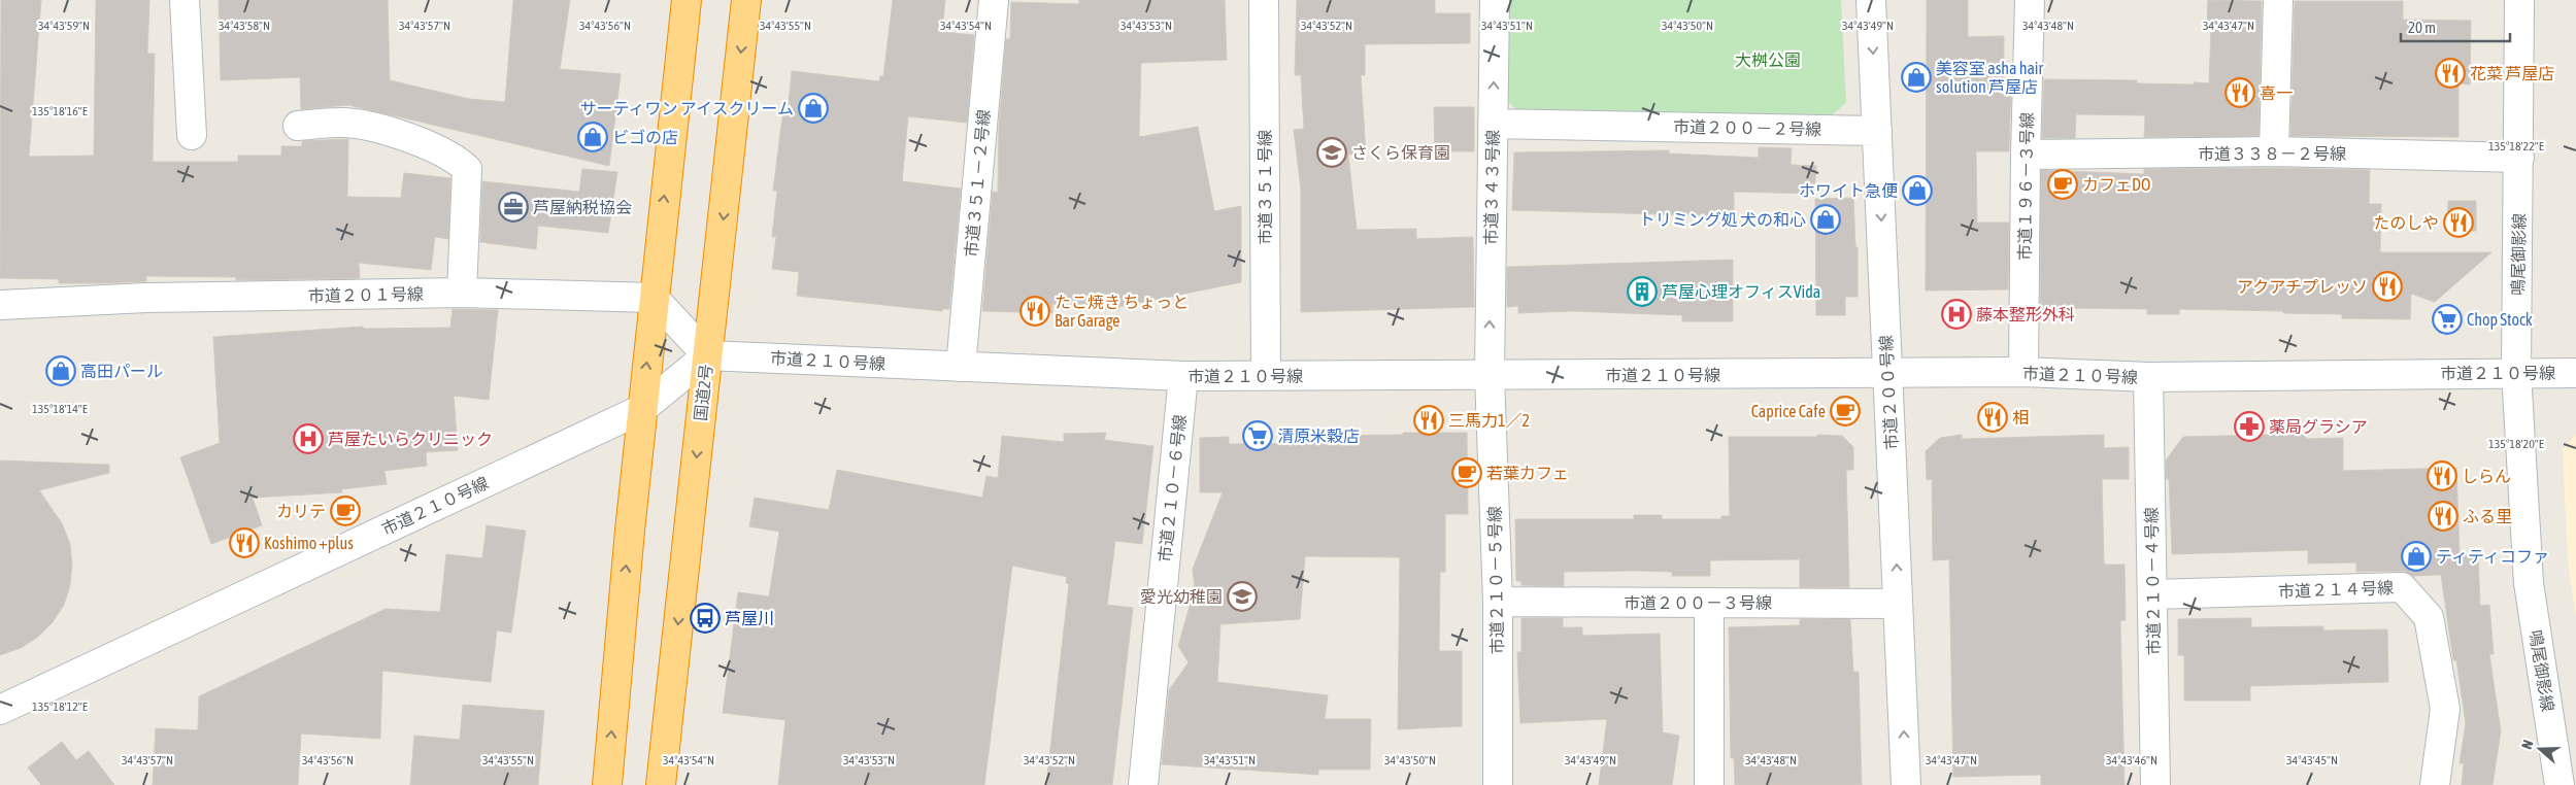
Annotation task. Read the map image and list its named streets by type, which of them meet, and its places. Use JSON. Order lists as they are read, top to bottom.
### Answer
{
  "streets": {
    "highway": ["国道2号"],
    "street": [
      "市道２００－２号線",
      "市道３３８－２号線",
      "市道３５１－２号線",
      "市道１９６－３号線",
      "市道３５１号線",
      "市道３４３号線",
      "鳴尾御影線",
      "市道２０１号線",
      "市道２１０号線",
      "市道２００号線",
      "市道２１０－６号線",
      "市道２１０－５号線",
      "市道２１０－４号線",
      "市道２１４号線",
      "市道２００－３号線"
    ]
  },
  "crossings": [
    ["市道２００－２号線", "市道３４３号線"],
    ["市道２００－２号線", "市道２００号線"],
    ["市道３３８－２号線", "市道１９６－３号線"],
    ["市道３３８－２号線", "鳴尾御影線"],
    ["市道３５１－２号線", "市道２１０号線"],
    ["市道１９６－３号線", "市道２１０号線"],
    ["市道３５１号線", "市道２１０号線"],
    ["市道３４３号線", "市道２１０号線"],
    ["市道３４３号線", "市道２１０－５号線"],
    ["鳴尾御影線", "市道２１０号線"],
    ["市道２１０号線", "国道2号"],
    ["市道２１０号線", "市道２００号線"],
    ["市道２１０号線", "市道２１０－６号線"],
    ["市道２１０号線", "市道２１０－５号線"],
    ["市道２１０号線", "市道２１０－４号線"],
    ["市道２００号線", "市道２００－３号線"],
    ["市道２１０－５号線", "市道２００－３号線"],
    ["市道２１０－４号線", "市道２１４号線"]
  ],
  "one_way": ["市道３４３号線"],
  "parks": ["大桝公園"],
  "places": {
    "restaurant": [
      "花菜 芦屋店",
      "喜一",
      "たのしや",
      "アクアチプレッソ",
      "たこ焼き ちょっと Bar Garage",
      "相",
      "三馬力1／2",
      "しらん",
      "ふる里",
      "Koshimo +plus"
    ],
    "shop": [
      "美容室 asha hair solution 芦屋店",
      "サーティワン アイスクリーム",
      "ビゴの店",
      "ホワイト急便",
      "トリミング処 犬の和心",
      "高田パール",
      "ティティコファ"
    ],
    "school or university": ["さくら保育園", "愛光幼稚園"],
    "cafe": [
      "カフェDO",
      "Caprice Cafe",
      "若葉カフェ",
      "カリテ"
    ],
    "office": ["芦屋納税協会"],
    "building": ["芦屋心理オフィスVida"],
    "hospital": ["藤本整形外科", "芦屋たいらクリニック"],
    "supermarket": ["Chop Stock", "清原米穀店"],
    "pharmacy": ["薬局グラシア"],
    "bus stop": ["芦屋川"]
  },
  "scale_bar": "20 m",
  "north": "left",
  "coordinates": [
    "34°43'57\"N",
    "34°43'56\"N",
    "34°43'55\"N",
    "34°43'54\"N",
    "34°43'53\"N",
    "34°43'52\"N",
    "34°43'51\"N",
    "34°43'50\"N",
    "34°43'49\"N",
    "34°43'48\"N",
    "34°43'47\"N",
    "34°43'59\"N",
    "34°43'58\"N",
    "135°18'16\"E",
    "135°18'22\"E",
    "135°18'14\"E",
    "135°18'20\"E",
    "135°18'12\"E",
    "34°43'46\"N",
    "34°43'45\"N"
  ]
}
